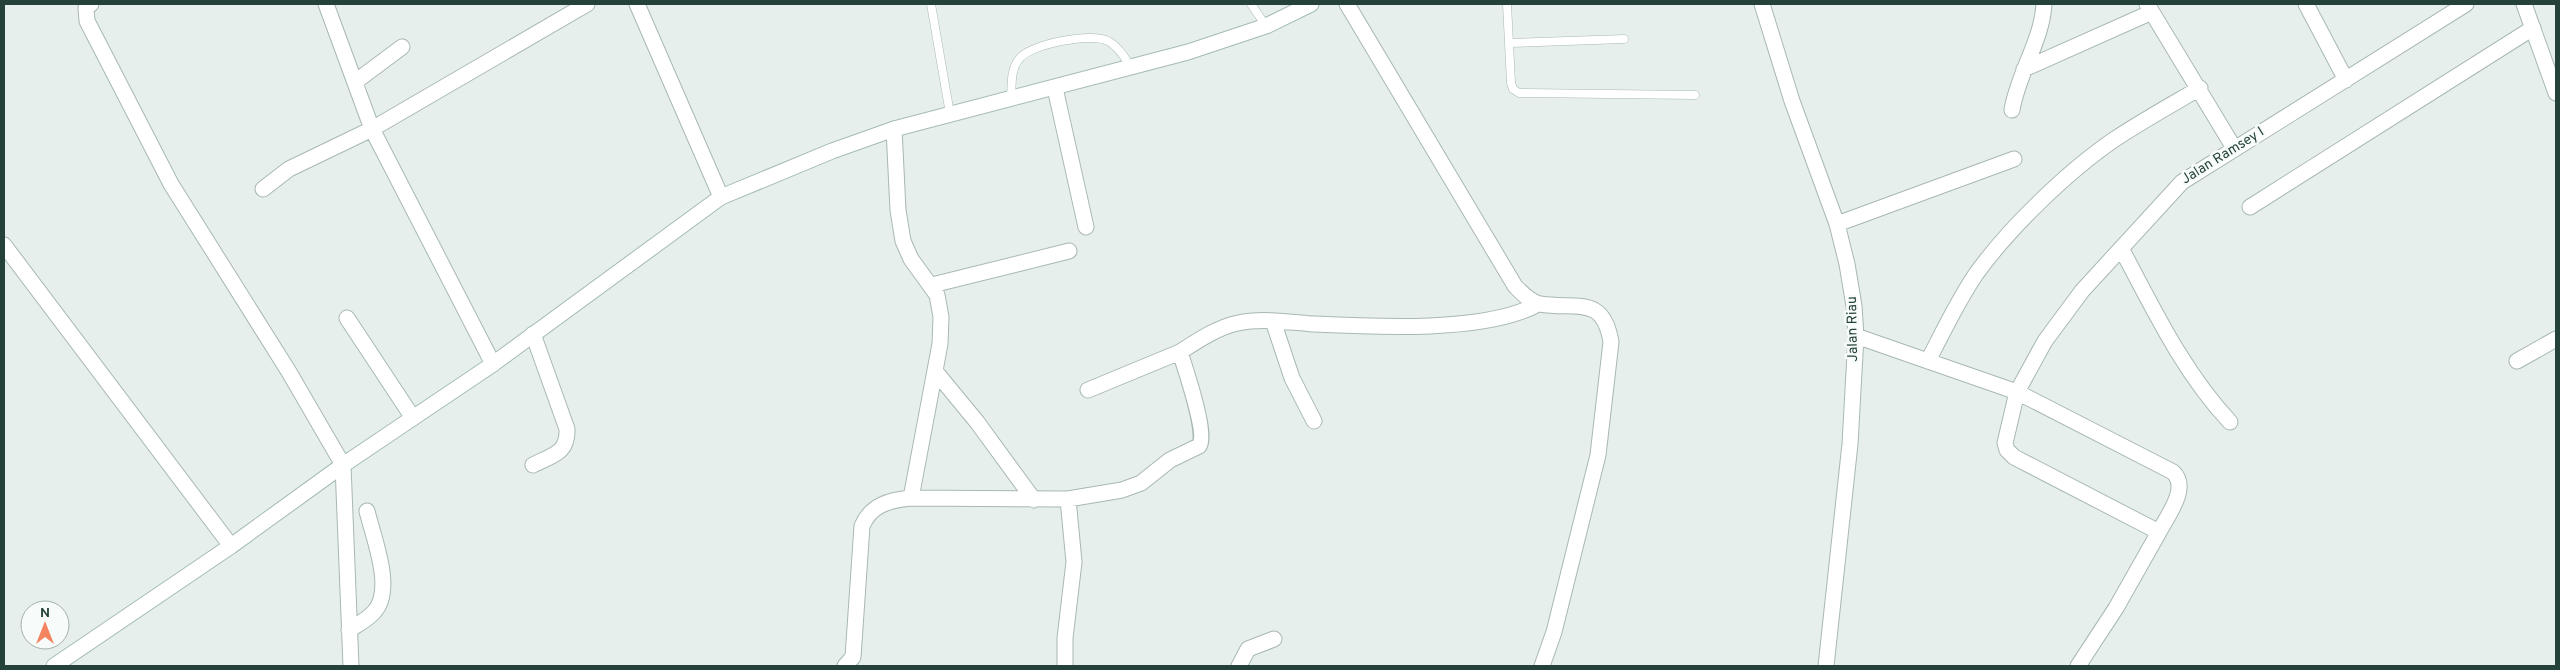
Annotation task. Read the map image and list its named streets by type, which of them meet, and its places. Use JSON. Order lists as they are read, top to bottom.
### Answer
{
  "streets": {
    "street": ["Jalan Ramsey I", "Jalan Riau"]
  },
  "north": "top"
}
